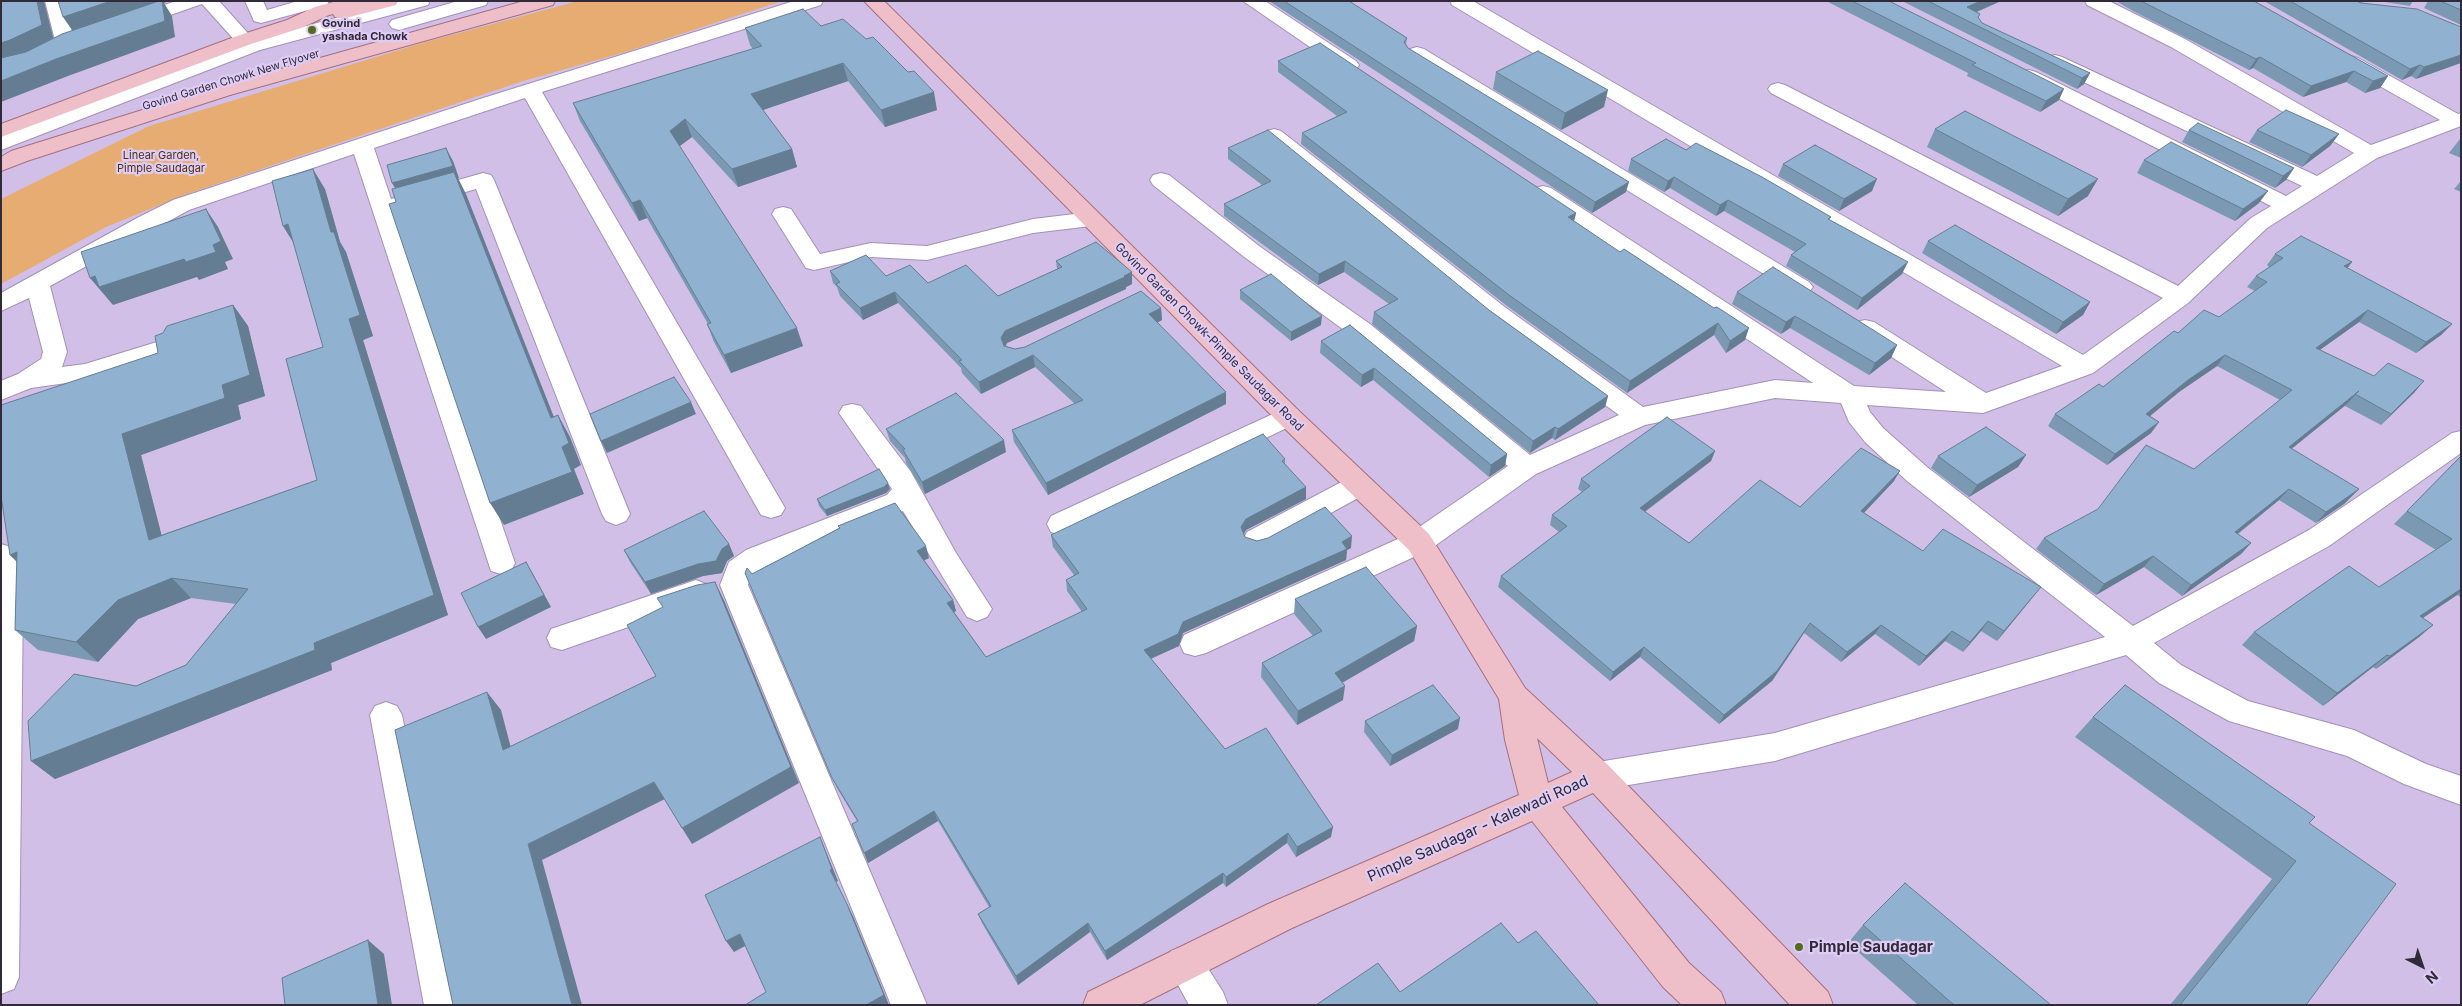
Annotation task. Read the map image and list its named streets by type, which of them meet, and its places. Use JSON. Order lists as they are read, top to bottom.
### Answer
{
  "streets": {
    "main road": ["Govind Garden Chowk New Flyover", "Govind Garden Chowk-Pimple Saudagar Road", "Pimple Saudagar - Kalewadi Road"]
  },
  "parks": ["Linear Garden, Pimple Saudagar"],
  "places": ["Govind yashada Chowk", "Pimple Saudagar"],
  "north": "bottom right"
}
